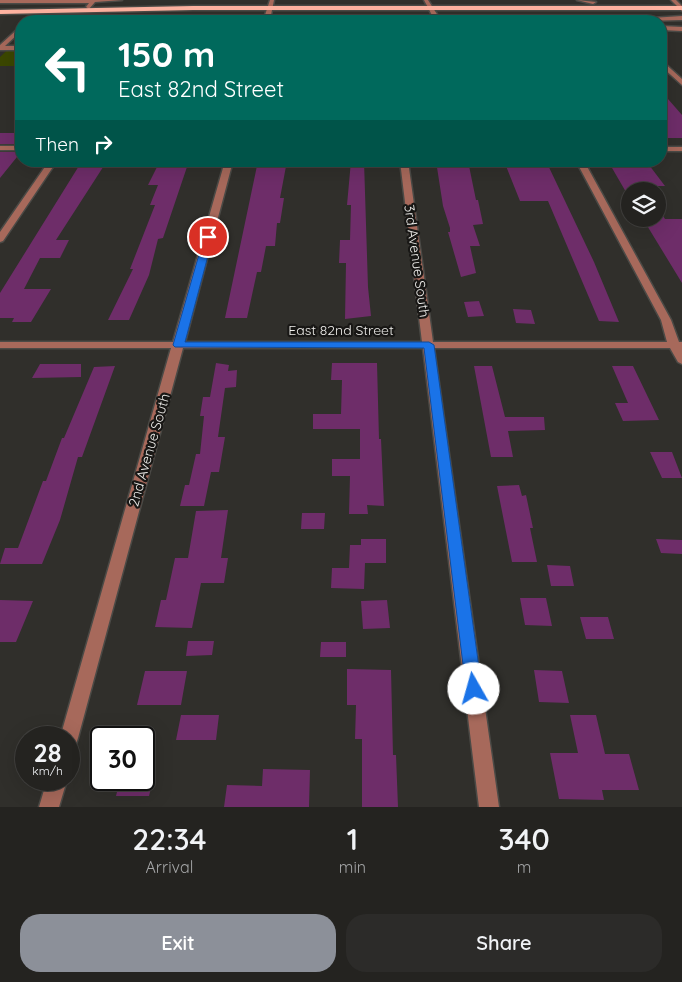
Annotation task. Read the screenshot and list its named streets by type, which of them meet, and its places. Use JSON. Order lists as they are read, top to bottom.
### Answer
{
  "streets": {
    "street": ["3rd Avenue South", "East 82nd Street", "2nd Avenue South"]
  },
  "crossings": [
    ["3rd Avenue South", "East 82nd Street"],
    ["East 82nd Street", "2nd Avenue South"]
  ],
  "page": {
    "turn": ["150 m", "East 82nd Street"],
    "then": "Then",
    "speed": "28 km/h",
    "limit": "30",
    "eta": [
      "22:34",
      "Arrival",
      "1",
      "min",
      "340",
      "m"
    ],
    "buttons": ["Exit", "Share"]
  }
}
